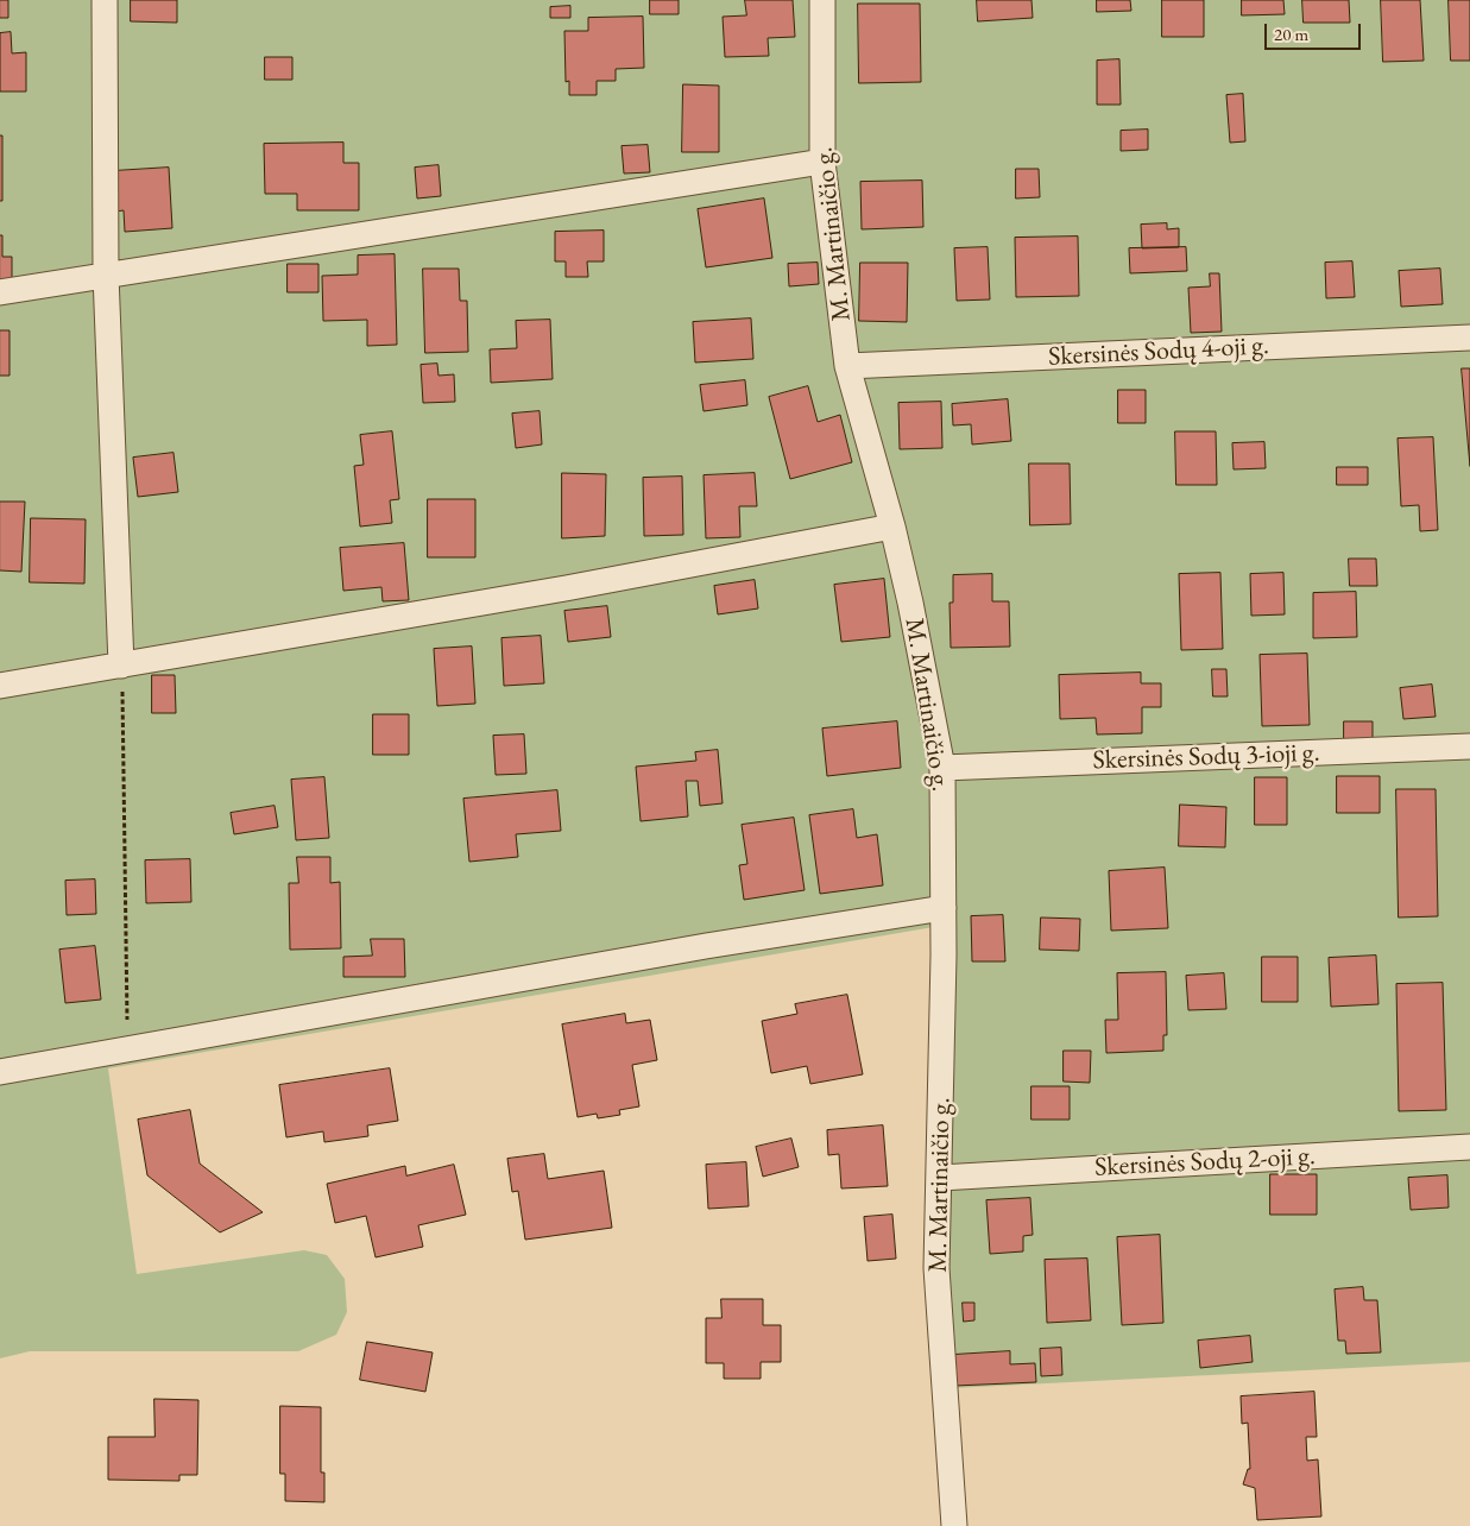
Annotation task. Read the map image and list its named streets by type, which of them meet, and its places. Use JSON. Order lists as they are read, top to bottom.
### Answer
{
  "streets": {
    "street": [
      "M. Martinaičio g.",
      "Skersinės Sodų 4-oji g.",
      "Skersinės Sodų 3-ioji g.",
      "Skersinės Sodų 2-oji g."
    ]
  },
  "crossings": [
    ["M. Martinaičio g.", "Skersinės Sodų 4-oji g."],
    ["M. Martinaičio g.", "Skersinės Sodų 3-ioji g."],
    ["M. Martinaičio g.", "Skersinės Sodų 2-oji g."]
  ],
  "scale_bar": "20 m"
}
